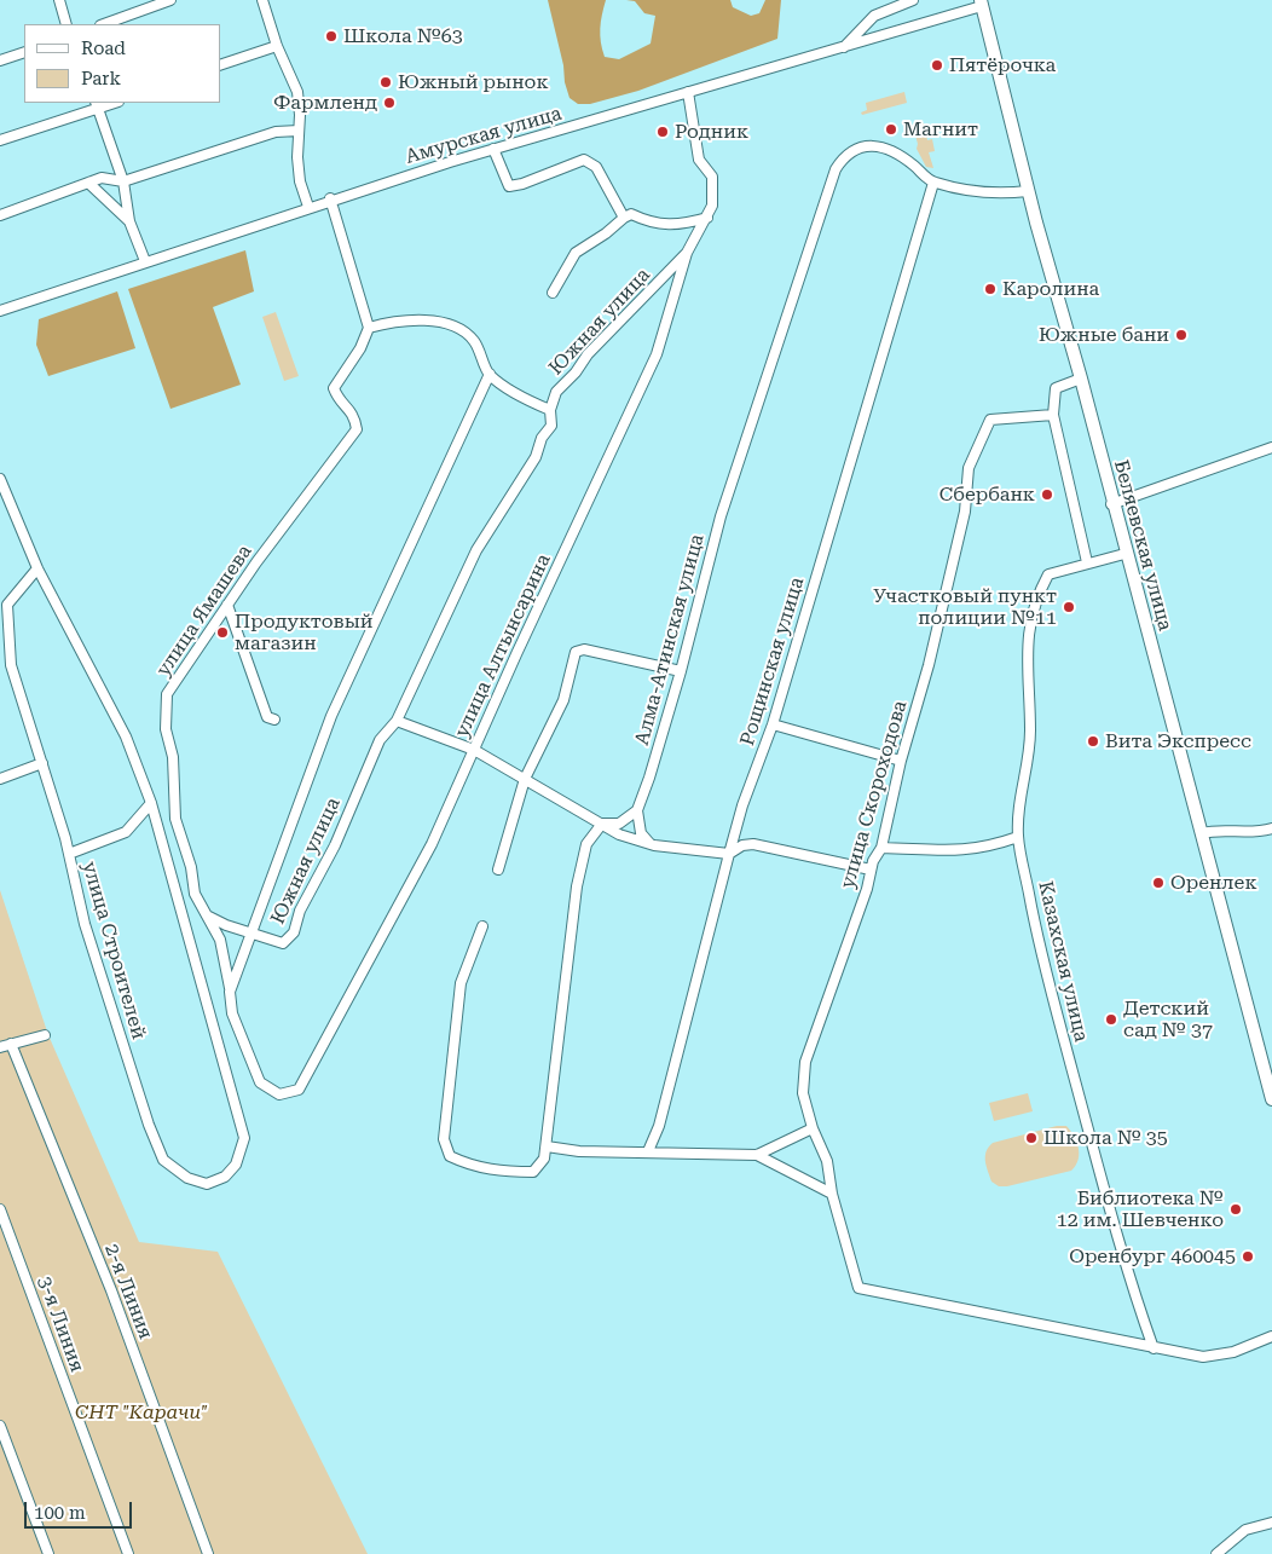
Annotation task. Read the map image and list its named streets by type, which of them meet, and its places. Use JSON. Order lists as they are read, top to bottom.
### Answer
{
  "streets": {
    "main road": ["Беляевская улица"],
    "street": [
      "Амурская улица",
      "Южная улица",
      "улица Ямашева",
      "Алма-Атинская улица",
      "улица Алтынсарина",
      "Рощинская улица",
      "улица Скороходова",
      "улица Строителей",
      "Казахская улица",
      "2-я Линия",
      "3-я Линия"
    ]
  },
  "crossings": [
    ["Амурская улица", "Беляевская улица"],
    ["Амурская улица", "улица Алтынсарина"],
    ["Южная улица", "улица Алтынсарина"],
    ["улица Ямашева", "улица Алтынсарина"],
    ["Алма-Атинская улица", "Рощинская улица"],
    ["улица Скороходова", "Казахская улица"]
  ],
  "parks": ["СНТ \"Карачи\""],
  "places": [
    "Школа №63",
    "Пятёрочка",
    "Южный рынок",
    "Фармленд",
    "Магнит",
    "Родник",
    "Каролина",
    "Южные бани",
    "Сбербанк",
    "Участковый пункт полиции №11",
    "Продуктовый магазин",
    "Вита Экспресс",
    "Оренлек",
    "Детский сад № 37",
    "Школа № 35",
    "Библиотека № 12 им. Шевченко",
    "Оренбург 460045"
  ],
  "legend": ["Road", "Park"],
  "scale_bar": "100 m"
}
